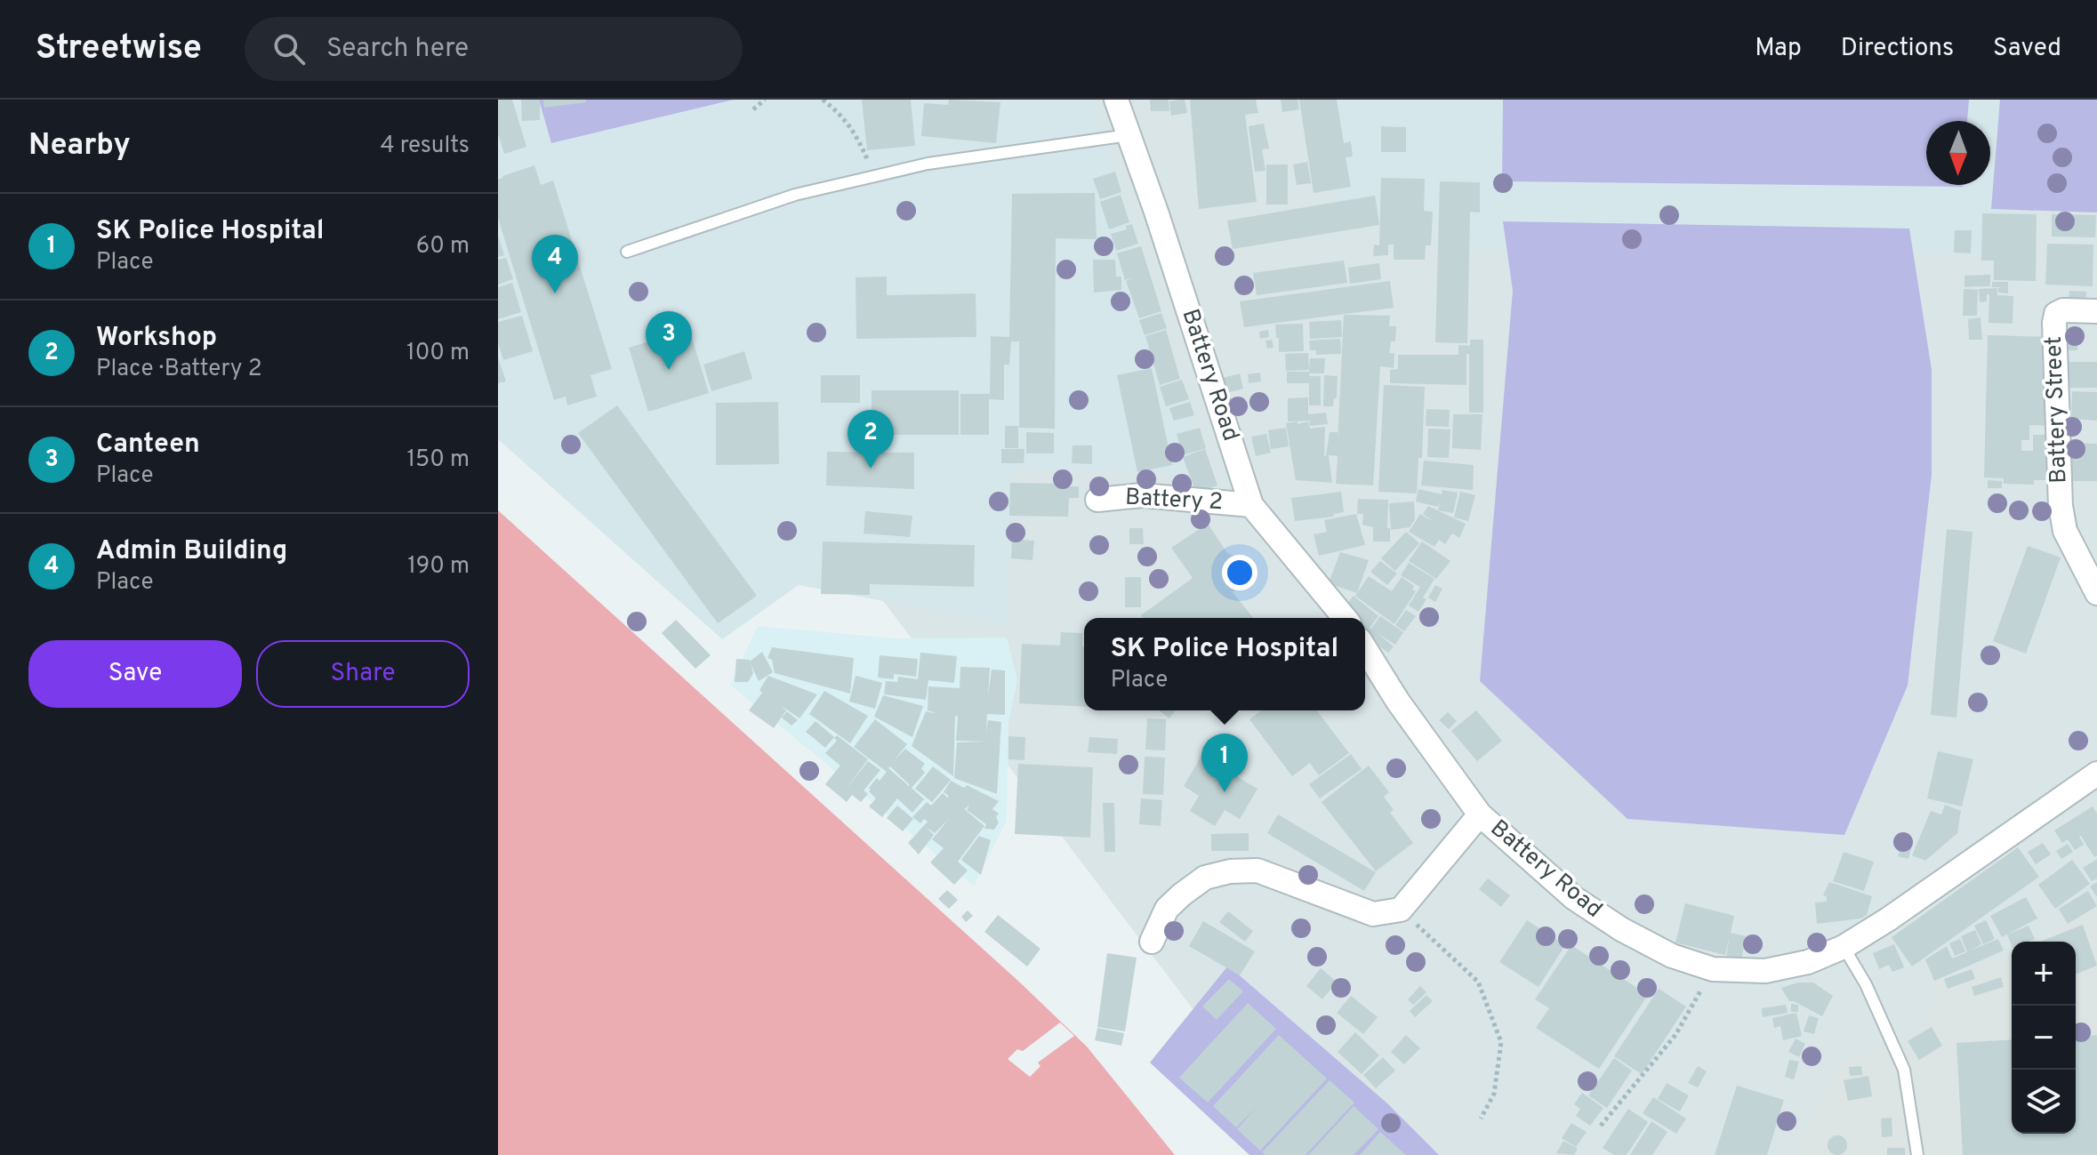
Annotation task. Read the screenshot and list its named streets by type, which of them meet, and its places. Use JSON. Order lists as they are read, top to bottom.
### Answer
{
  "streets": {
    "street": ["Battery Road", "Battery Street", "Battery 2"]
  },
  "crossings": [
    ["Battery Road", "Battery 2"]
  ],
  "north": "bottom",
  "page": {
    "header": "Streetwise",
    "search": "Search here",
    "nav": ["Map", "Directions", "Saved"],
    "heading": ["Nearby", "4 results"],
    "list": [
      {
        "mark": "1",
        "name": "SK Police Hospital",
        "note": "Place",
        "value": "60 m"
      },
      {
        "mark": "2",
        "name": "Workshop",
        "note": "Place · Battery 2",
        "value": "100 m"
      },
      {
        "mark": "3",
        "name": "Canteen",
        "note": "Place",
        "value": "150 m"
      },
      {
        "mark": "4",
        "name": "Admin Building",
        "note": "Place",
        "value": "190 m"
      }
    ],
    "pins": [
      "4",
      "3",
      "2",
      "1"
    ],
    "popup": ["SK Police Hospital", "Place"],
    "buttons": ["Save", "Share"],
    "map_buttons": ["+", "−"]
  }
}
